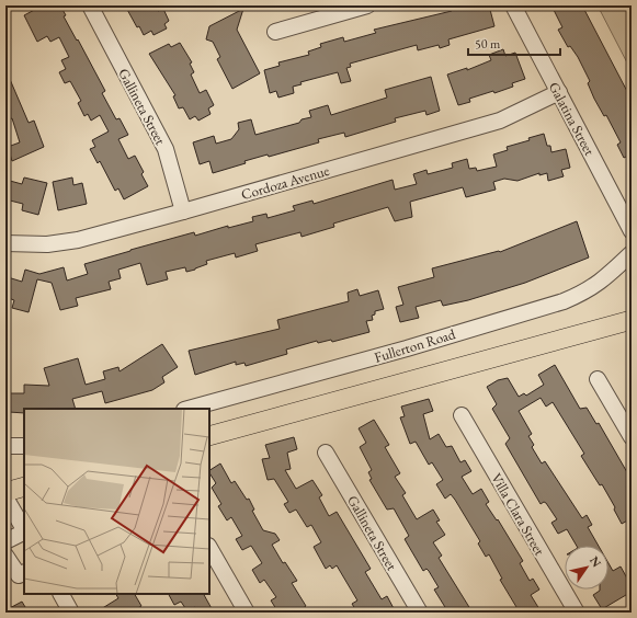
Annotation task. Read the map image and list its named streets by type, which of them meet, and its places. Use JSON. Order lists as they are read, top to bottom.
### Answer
{
  "streets": {
    "street": [
      "Gallineta Street",
      "Galatina Street",
      "Cordoza Avenue",
      "Fullerton Road",
      "Villa Clara Street"
    ]
  },
  "crossings": [
    ["Gallineta Street", "Cordoza Avenue"],
    ["Galatina Street", "Cordoza Avenue"]
  ],
  "scale_bar": "50 m",
  "north": "top right"
}
